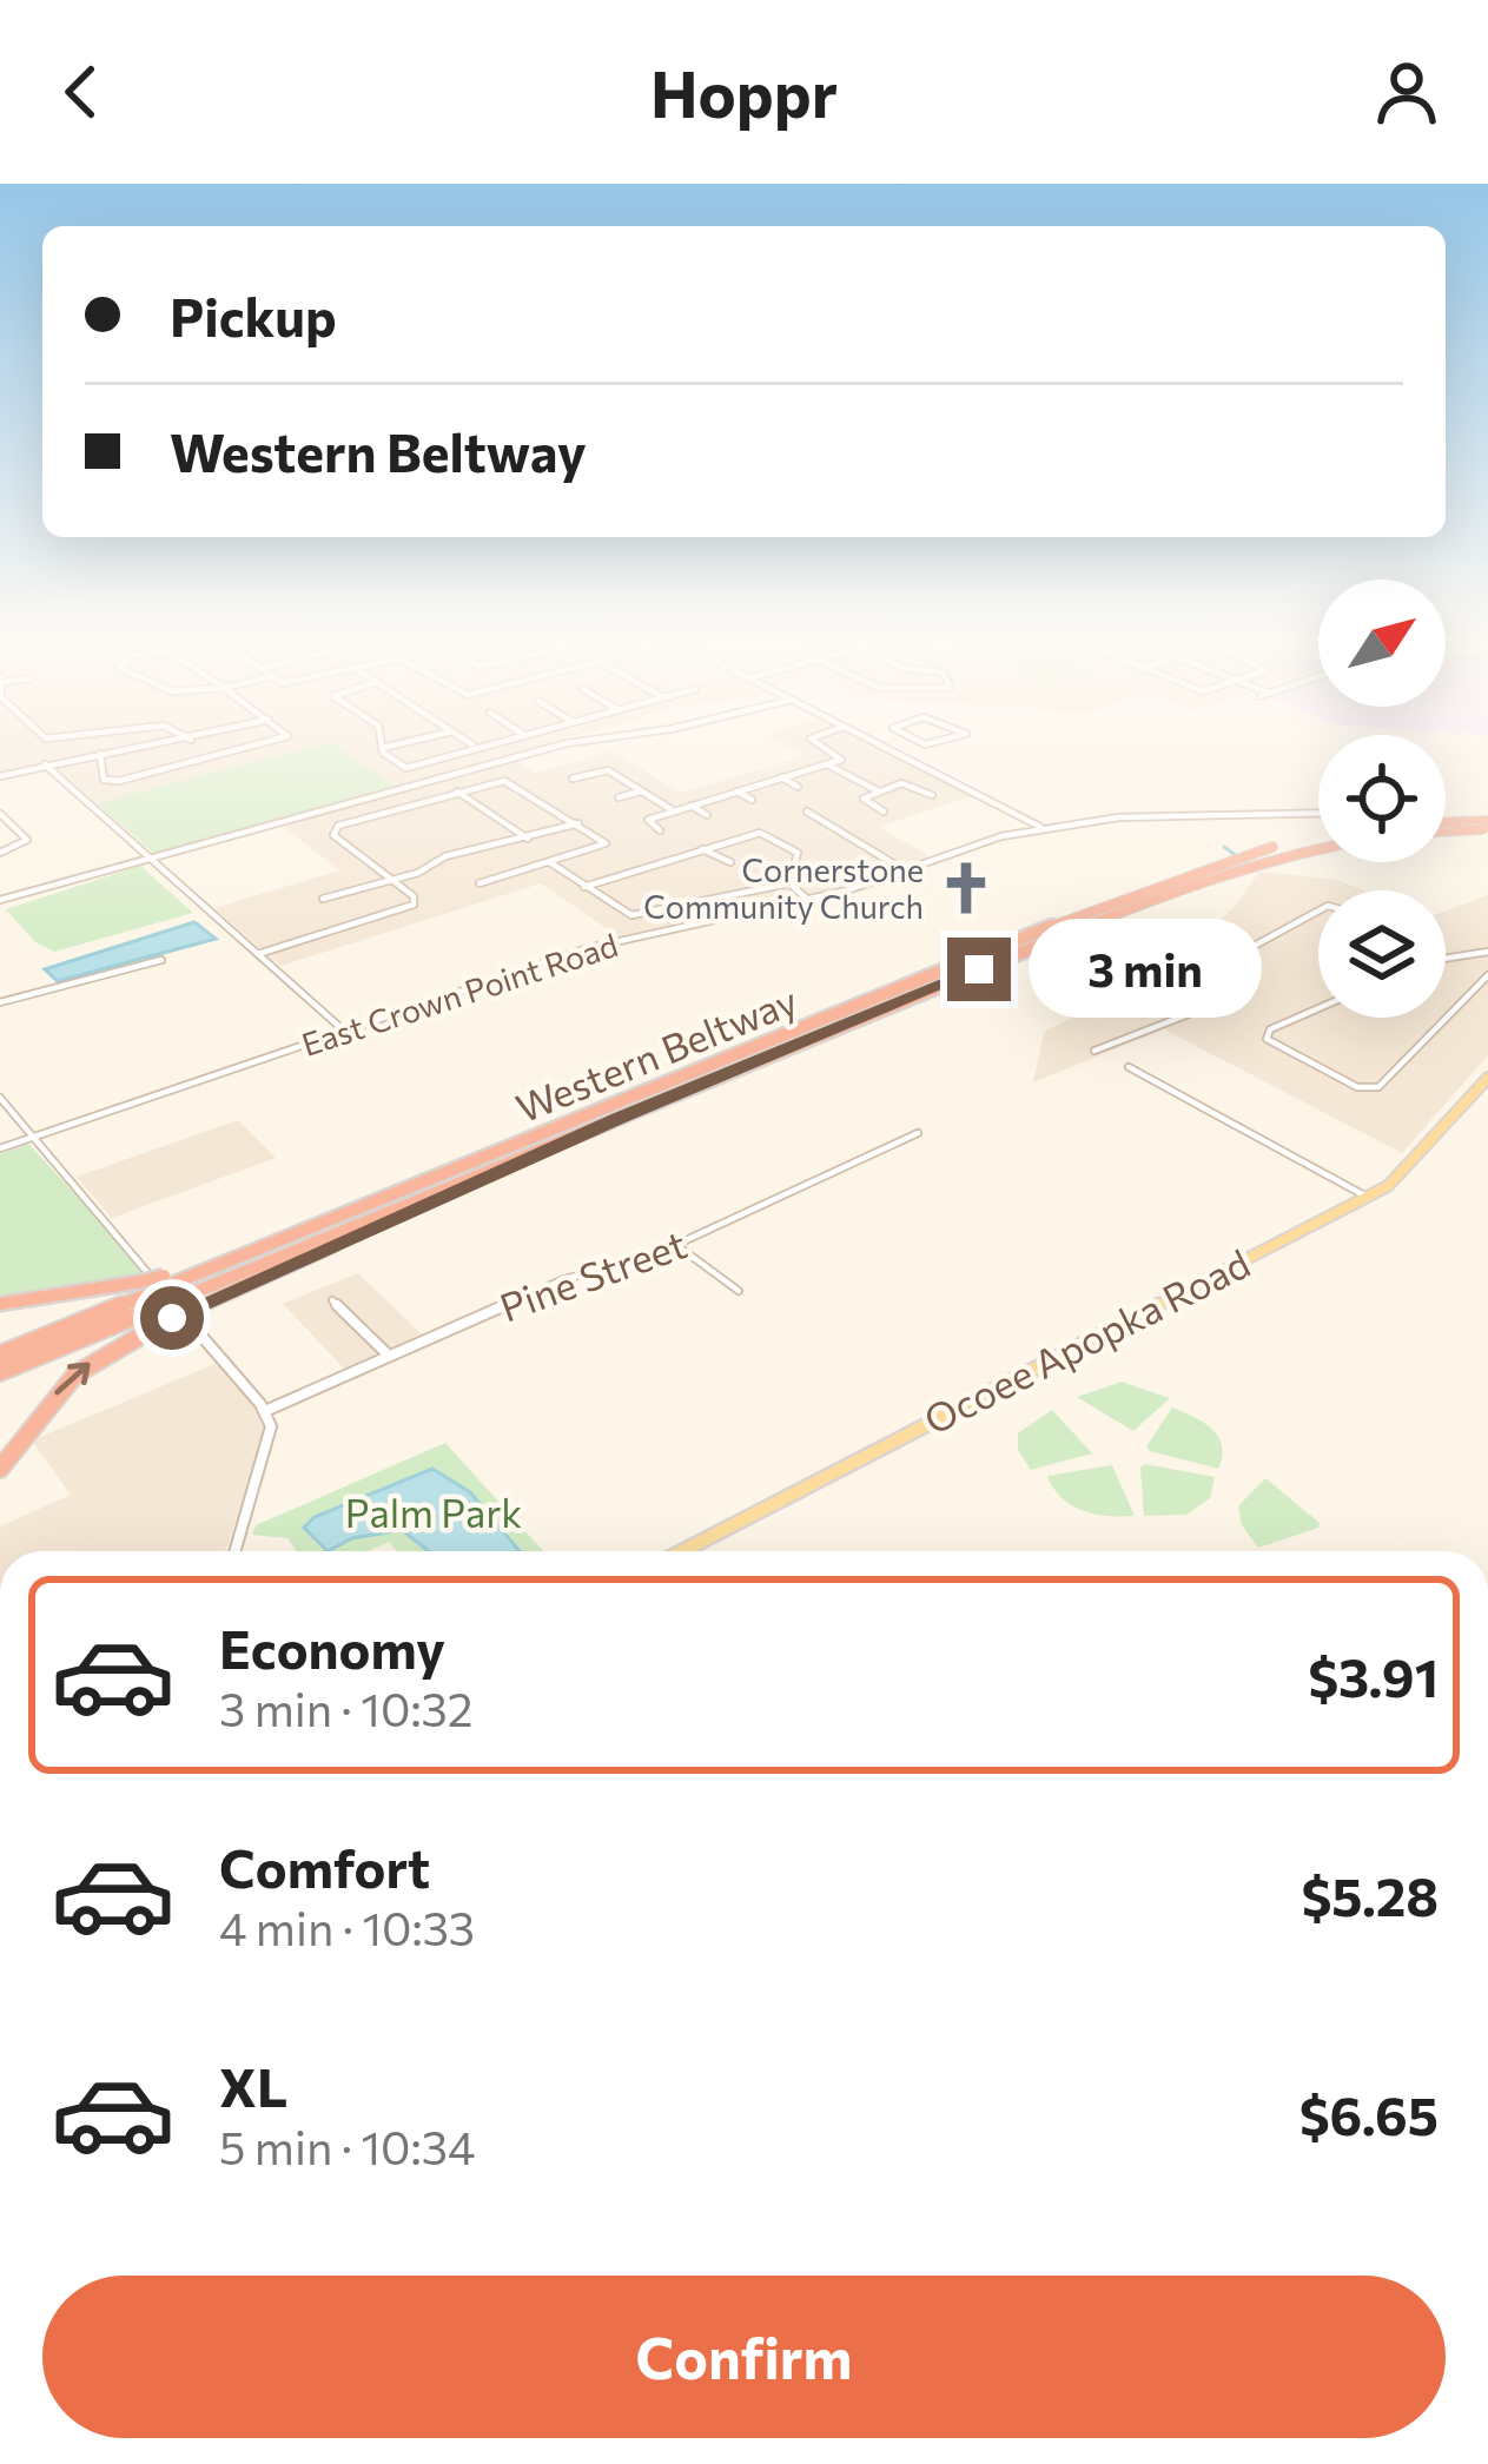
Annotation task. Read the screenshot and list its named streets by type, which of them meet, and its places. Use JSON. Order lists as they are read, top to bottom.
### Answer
{
  "streets": {
    "highway": ["Western Beltway"],
    "main road": ["Ocoee Apopka Road"],
    "street": ["East Crown Point Road", "Pine Street"]
  },
  "parks": ["Palm Park"],
  "places": {
    "church": ["Cornerstone Community Church"]
  },
  "north": "top right",
  "page": {
    "header": "Hoppr",
    "banner": ["Pickup", "Western Beltway"],
    "bubble": "3 min",
    "list": [
      {
        "name": "Economy",
        "note": "3 min · 10:32",
        "value": "$3.91"
      },
      {
        "name": "Comfort",
        "note": "4 min · 10:33",
        "value": "$5.28"
      },
      {
        "name": "XL",
        "note": "5 min · 10:34",
        "value": "$6.65"
      }
    ],
    "buttons": "Confirm"
  }
}
